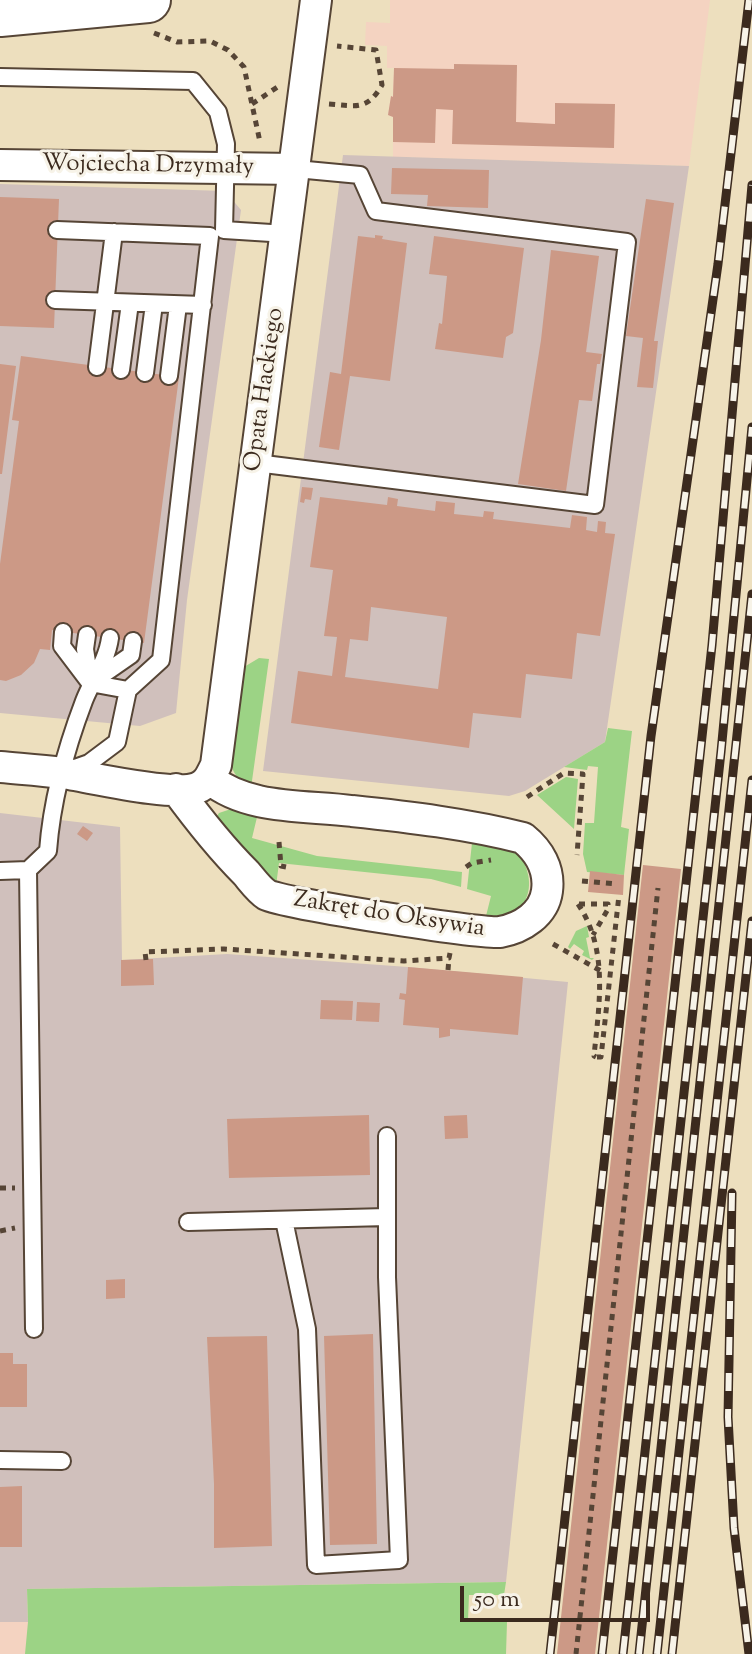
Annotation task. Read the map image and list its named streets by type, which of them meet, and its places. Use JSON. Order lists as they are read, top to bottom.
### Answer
{
  "streets": {
    "street": ["Wojciecha Drzymały", "Opata Hackiego", "Zakręt do Oksywia"]
  },
  "crossings": [
    ["Wojciecha Drzymały", "Opata Hackiego"],
    ["Opata Hackiego", "Zakręt do Oksywia"]
  ],
  "scale_bar": "50 m"
}
